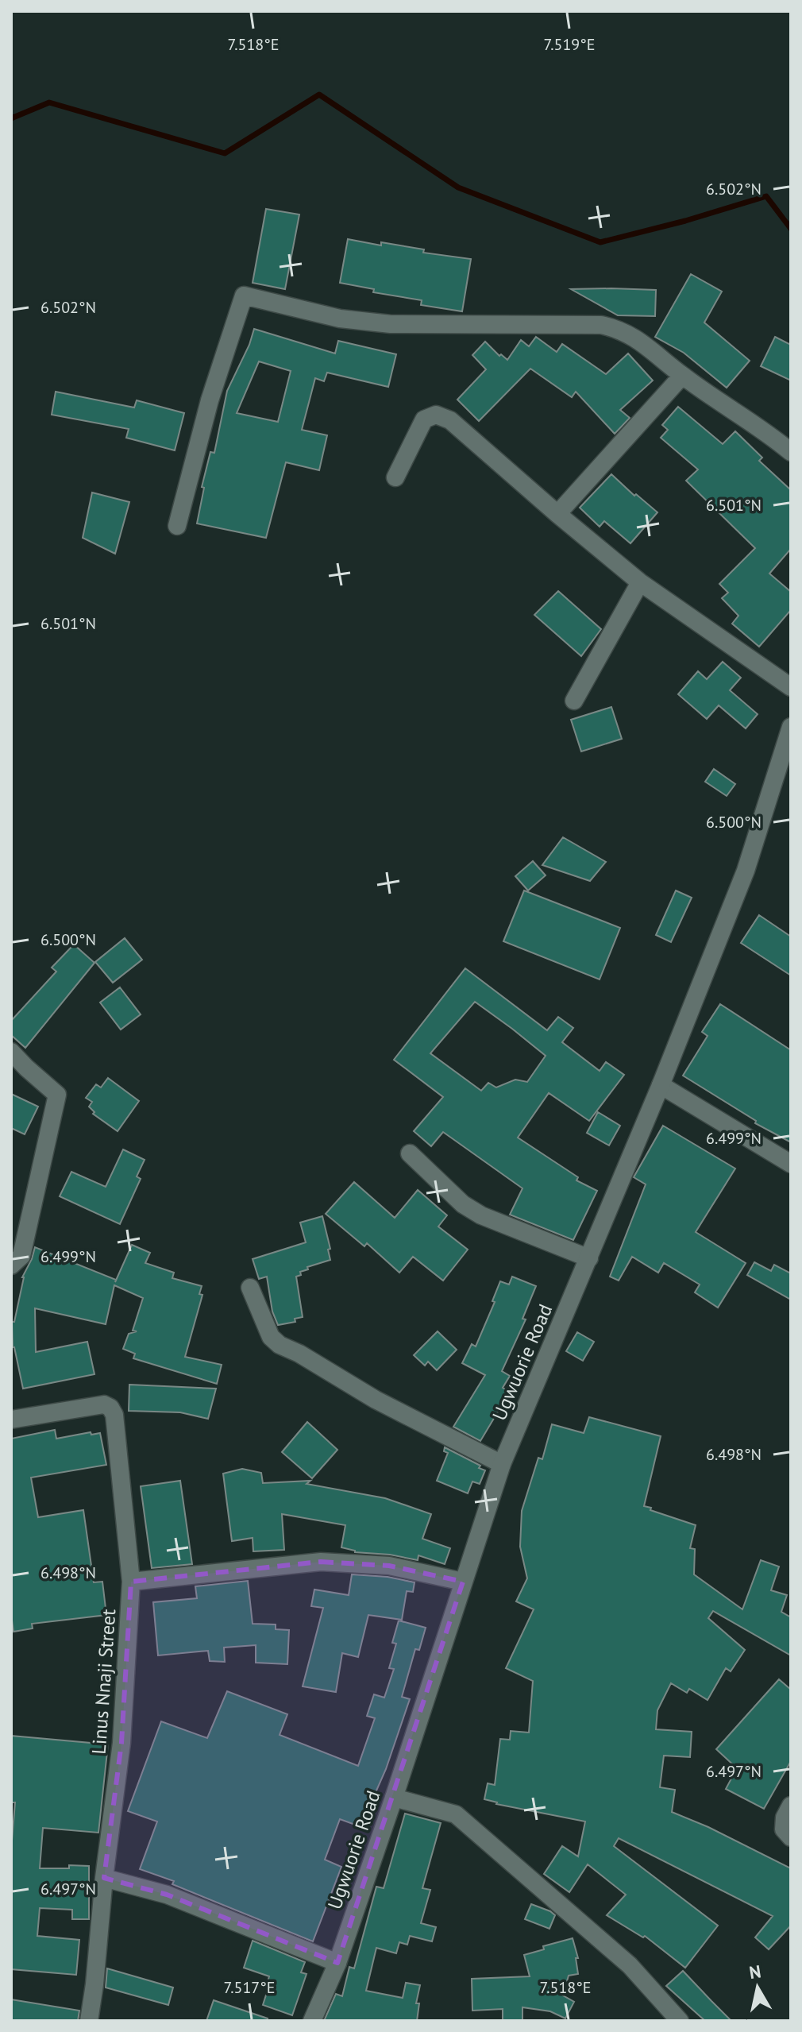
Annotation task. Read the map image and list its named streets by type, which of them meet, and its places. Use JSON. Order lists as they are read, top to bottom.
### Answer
{
  "streets": {
    "street": ["Ugwuorie Road", "Linus Nnaji Street"]
  },
  "north": "top",
  "coordinates": [
    "7.518°E",
    "7.519°E",
    "6.502°N",
    "6.501°N",
    "6.500°N",
    "6.499°N",
    "6.498°N",
    "6.497°N",
    "7.517°E"
  ]
}
